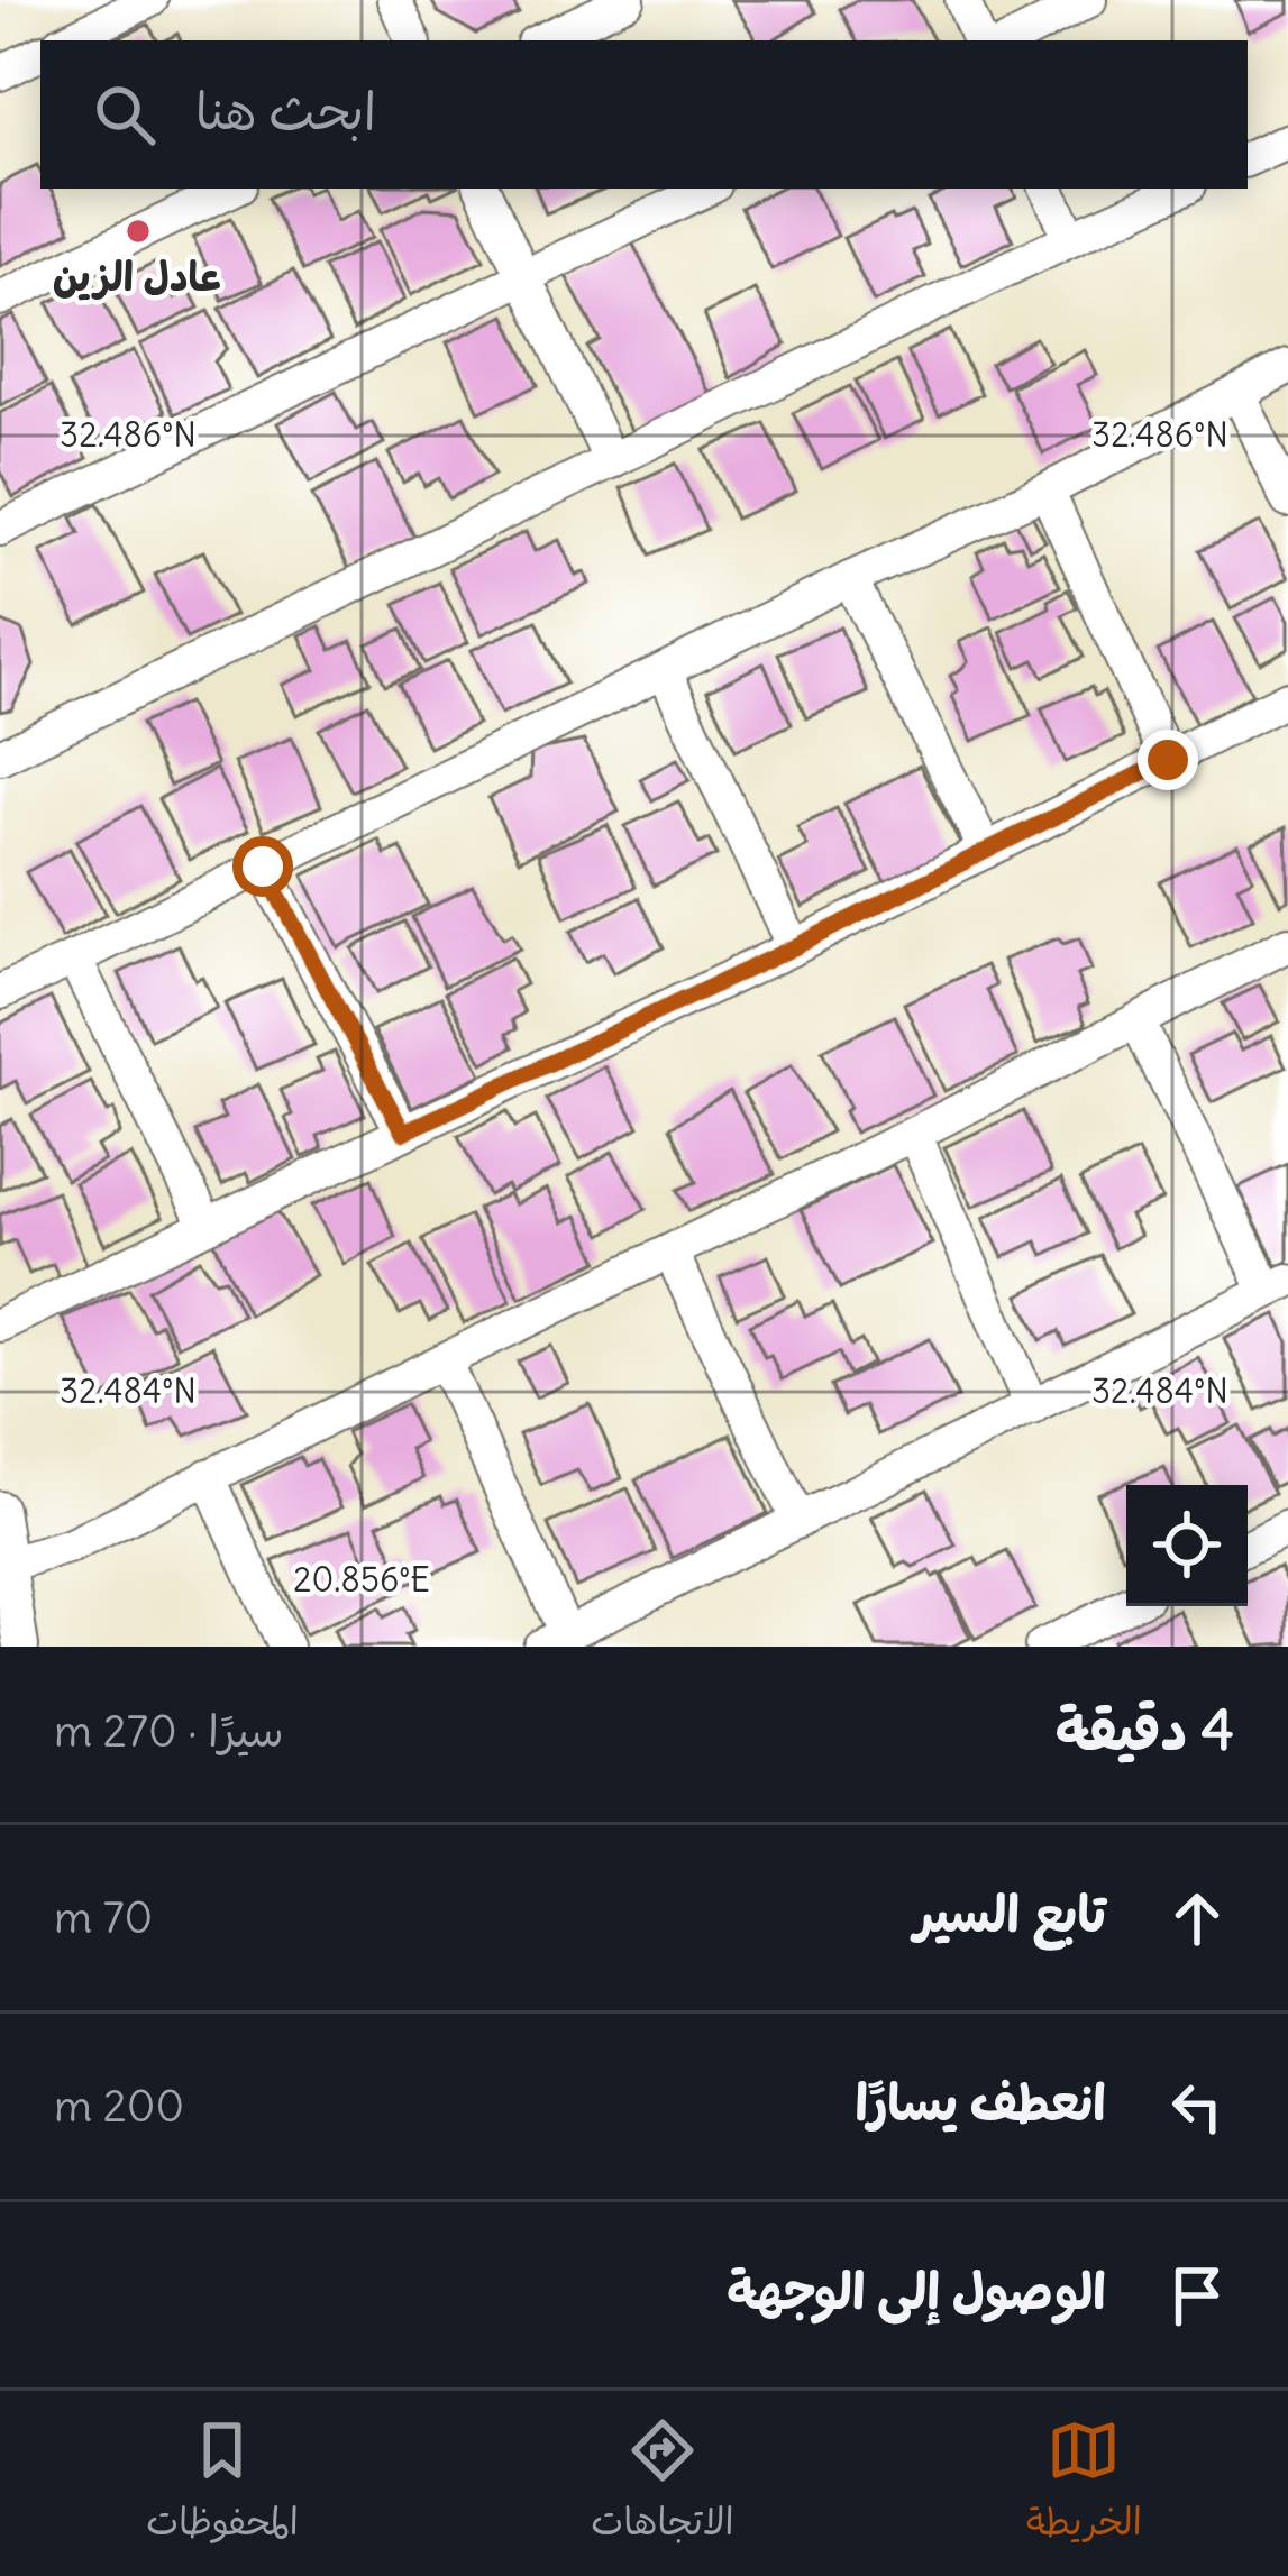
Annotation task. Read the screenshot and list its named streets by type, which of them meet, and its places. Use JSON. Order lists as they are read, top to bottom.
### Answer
{
  "places": ["عادل الزين"],
  "page": {
    "search": "ابحث هنا",
    "heading": ["4 دقيقة", "سيرًا · 270 m"],
    "list": [
      ["تابع السير", "70 m"],
      ["انعطف يسارًا", "200 m"],
      "الوصول إلى الوجهة"
    ],
    "nav": ["الخريطة", "الاتجاهات", "المحفوظات"]
  },
  "coordinates": ["32.486°N", "32.484°N", "20.856°E"]
}
